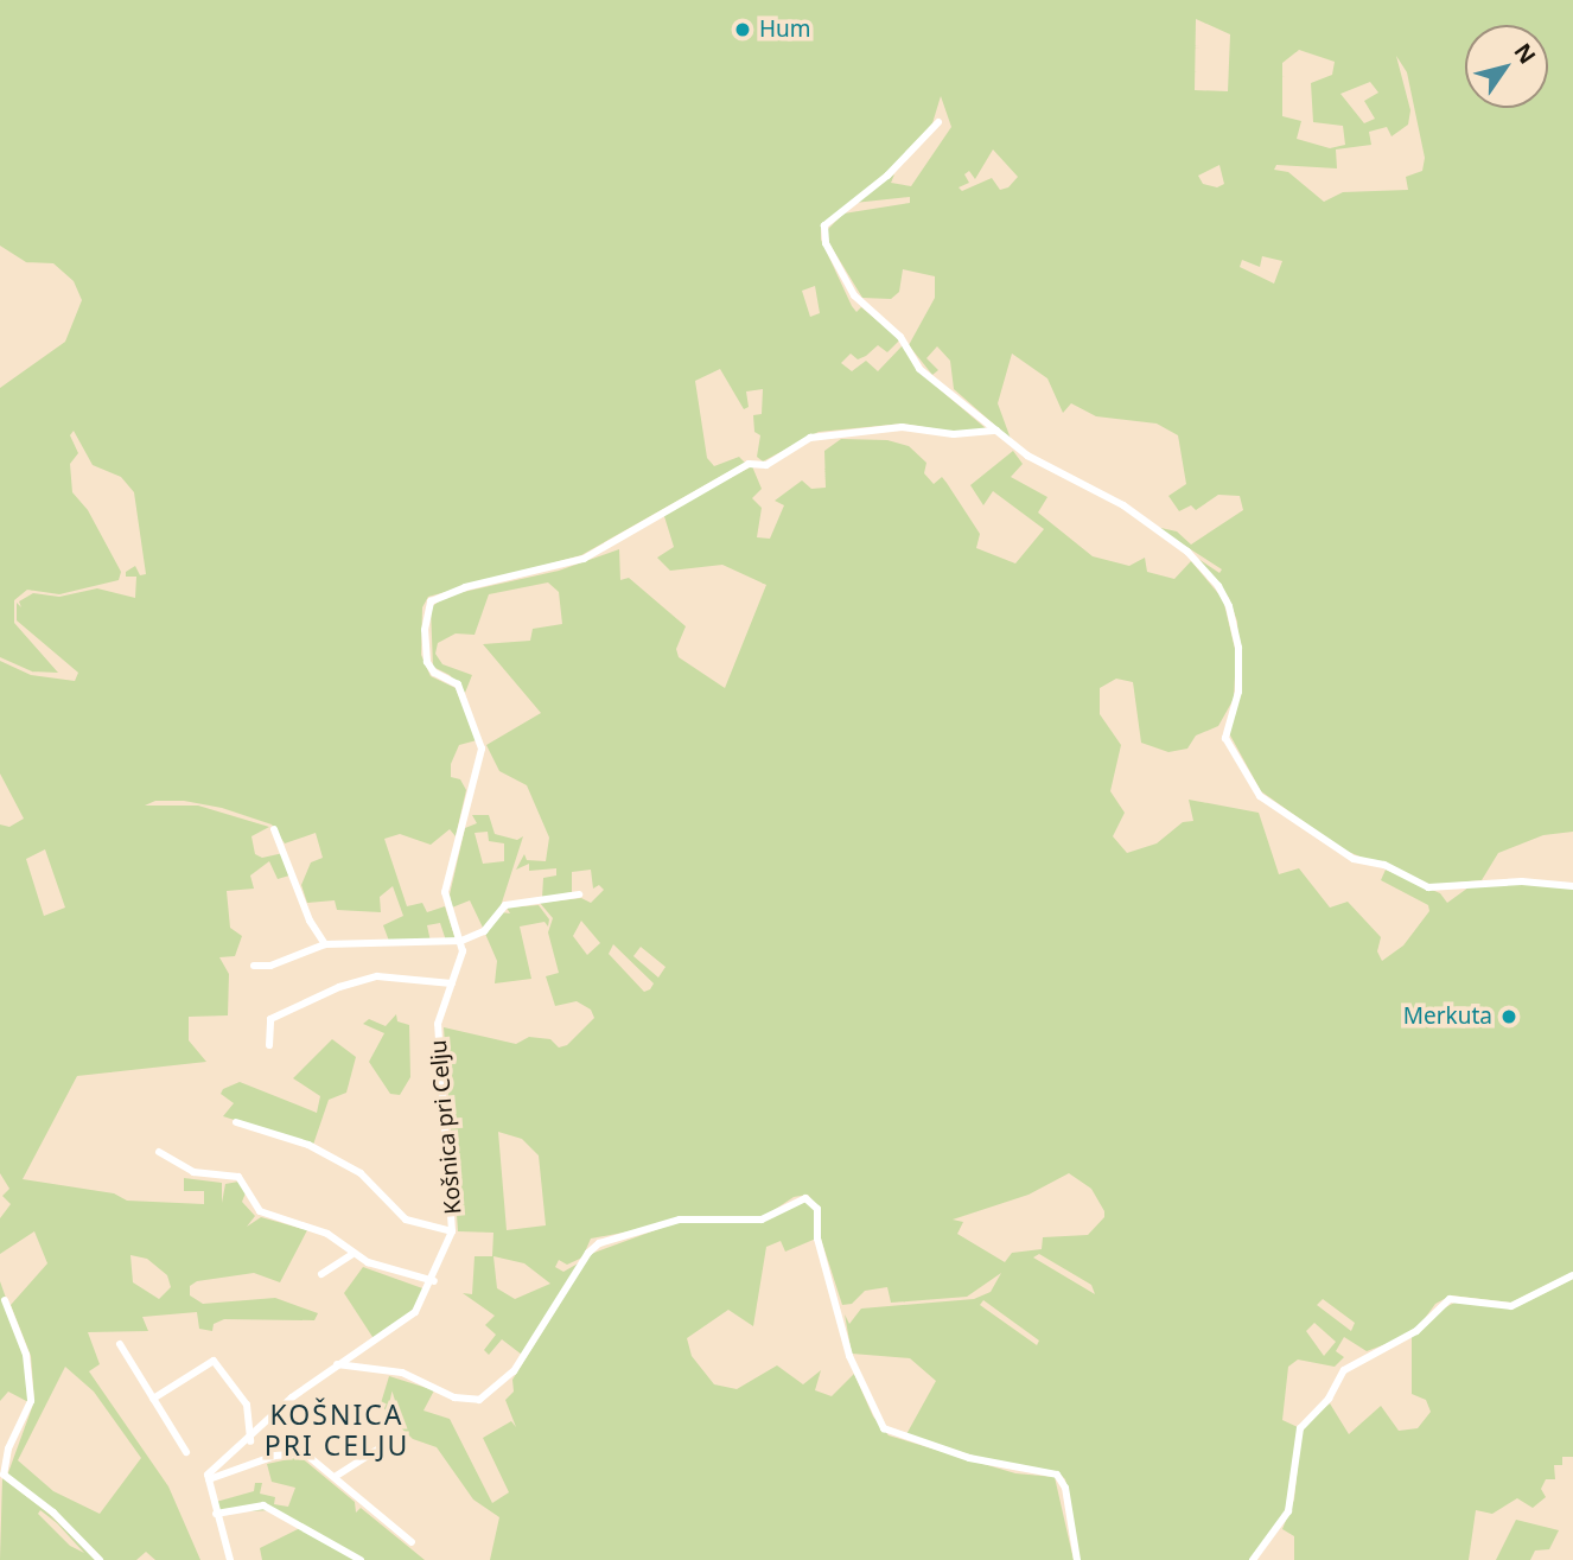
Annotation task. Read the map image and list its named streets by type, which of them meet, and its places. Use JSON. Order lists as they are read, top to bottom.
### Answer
{
  "streets": {
    "street": ["Košnica pri Celju"]
  },
  "districts": ["KOŠNICA PRI CELJU"],
  "places": ["Hum", "Merkuta"],
  "north": "top right"
}
